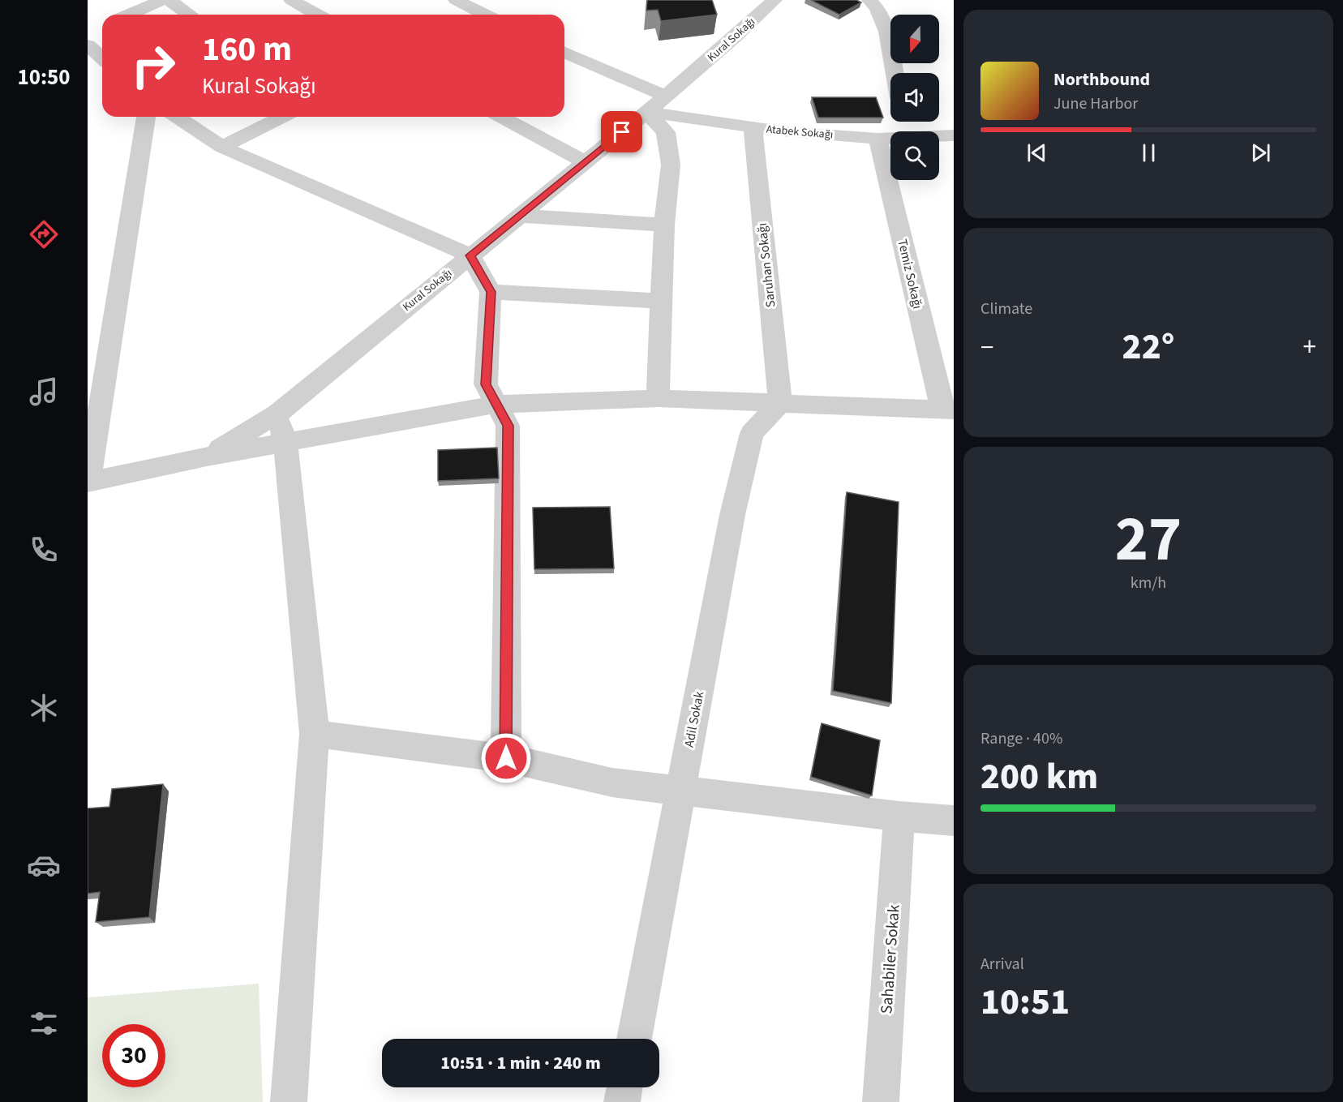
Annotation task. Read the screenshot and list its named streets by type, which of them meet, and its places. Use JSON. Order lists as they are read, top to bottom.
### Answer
{
  "streets": {
    "street": [
      "Kural Sokağı",
      "Atabek Sokağı",
      "Saruhan Sokağı",
      "Temiz Sokağı",
      "Adil Sokak",
      "Sahabiler Sokak"
    ]
  },
  "crossings": [
    ["Kural Sokağı", "Atabek Sokağı"],
    ["Atabek Sokağı", "Saruhan Sokağı"],
    ["Atabek Sokağı", "Temiz Sokağı"],
    ["Saruhan Sokağı", "Adil Sokak"]
  ],
  "north": "bottom",
  "page": {
    "tabs": "10:50",
    "turn": ["160 m", "Kural Sokağı"],
    "song": ["Northbound", "June Harbor"],
    "tile": [
      "Climate",
      ["27", "km/h"],
      ["Range · 40%", "200 km"],
      ["Arrival", "10:51"]
    ],
    "heat": ["−", "22°", "+"],
    "limit": "30",
    "trip": "10:51 · 1 min · 240 m"
  }
}
